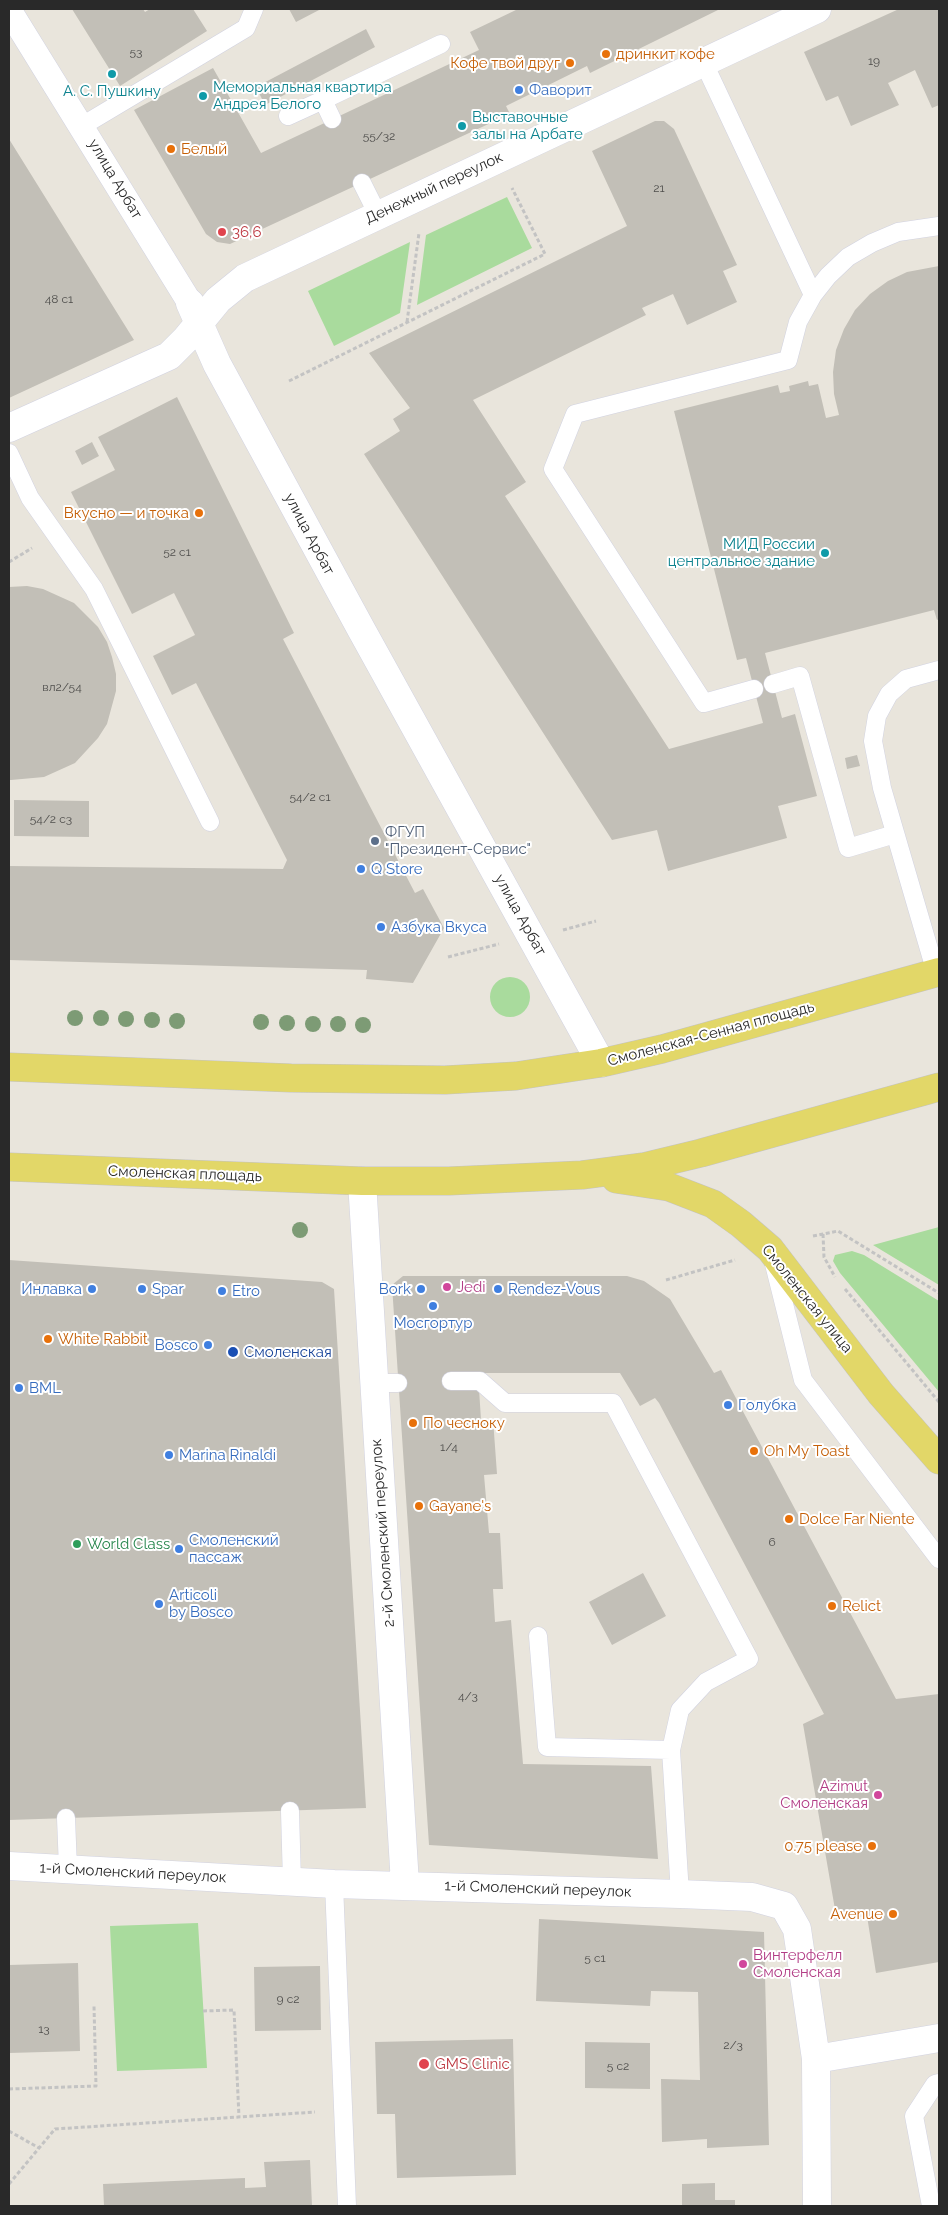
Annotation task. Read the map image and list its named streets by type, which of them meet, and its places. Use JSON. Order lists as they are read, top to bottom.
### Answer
{
  "streets": {
    "main road": ["Смоленская-Сенная площадь", "Смоленская площадь", "Смоленская улица"],
    "street": [
      "улица Арбат",
      "Денежный переулок",
      "2-й Смоленский переулок",
      "1-й Смоленский переулок"
    ]
  },
  "crossings": [
    ["улица Арбат", "Денежный переулок"],
    ["улица Арбат", "Смоленская-Сенная площадь"],
    ["Смоленская площадь", "2-й Смоленский переулок"],
    ["2-й Смоленский переулок", "1-й Смоленский переулок"]
  ],
  "places": [
    "дринкит кофе",
    "Кофе твой друг",
    "А. С. Пушкину",
    "Фаворит",
    "Мемориальная квартира Андрея Белого",
    "Выставочные залы на Арбате",
    "Белый",
    "36,6",
    "Вкусно — и точка",
    "МИД России центральное здание",
    "ФГУП \"Президент-Сервис\"",
    "Q Store",
    "Азбука Вкуса",
    "Jedi",
    "Инлавка",
    "Spar",
    "Bork",
    "Rendez-Vous",
    "Etro",
    "Мосгортур",
    "White Rabbit",
    "Bosco",
    "Смоленская",
    "BML",
    "Голубка",
    "По чесноку",
    "Oh My Toast",
    "Marina Rinaldi",
    "Gayane's",
    "Dolce Far Niente",
    "World Class",
    "Смоленский пассаж",
    "Articoli by Bosco",
    "Relict",
    "Azimut Смоленская",
    "0.75 please",
    "Avenue",
    "Винтерфелл Смоленская",
    "GMS Clinic"
  ],
  "house_numbers": [
    "53",
    "19",
    "55/32",
    "21",
    "48 с1",
    "52 с1",
    "вл2/54",
    "54/2 с1",
    "54/2 с3",
    "1/4",
    "6",
    "4/3",
    "5 с1",
    "9 с2",
    "13",
    "2/3",
    "5 с2"
  ]
}
